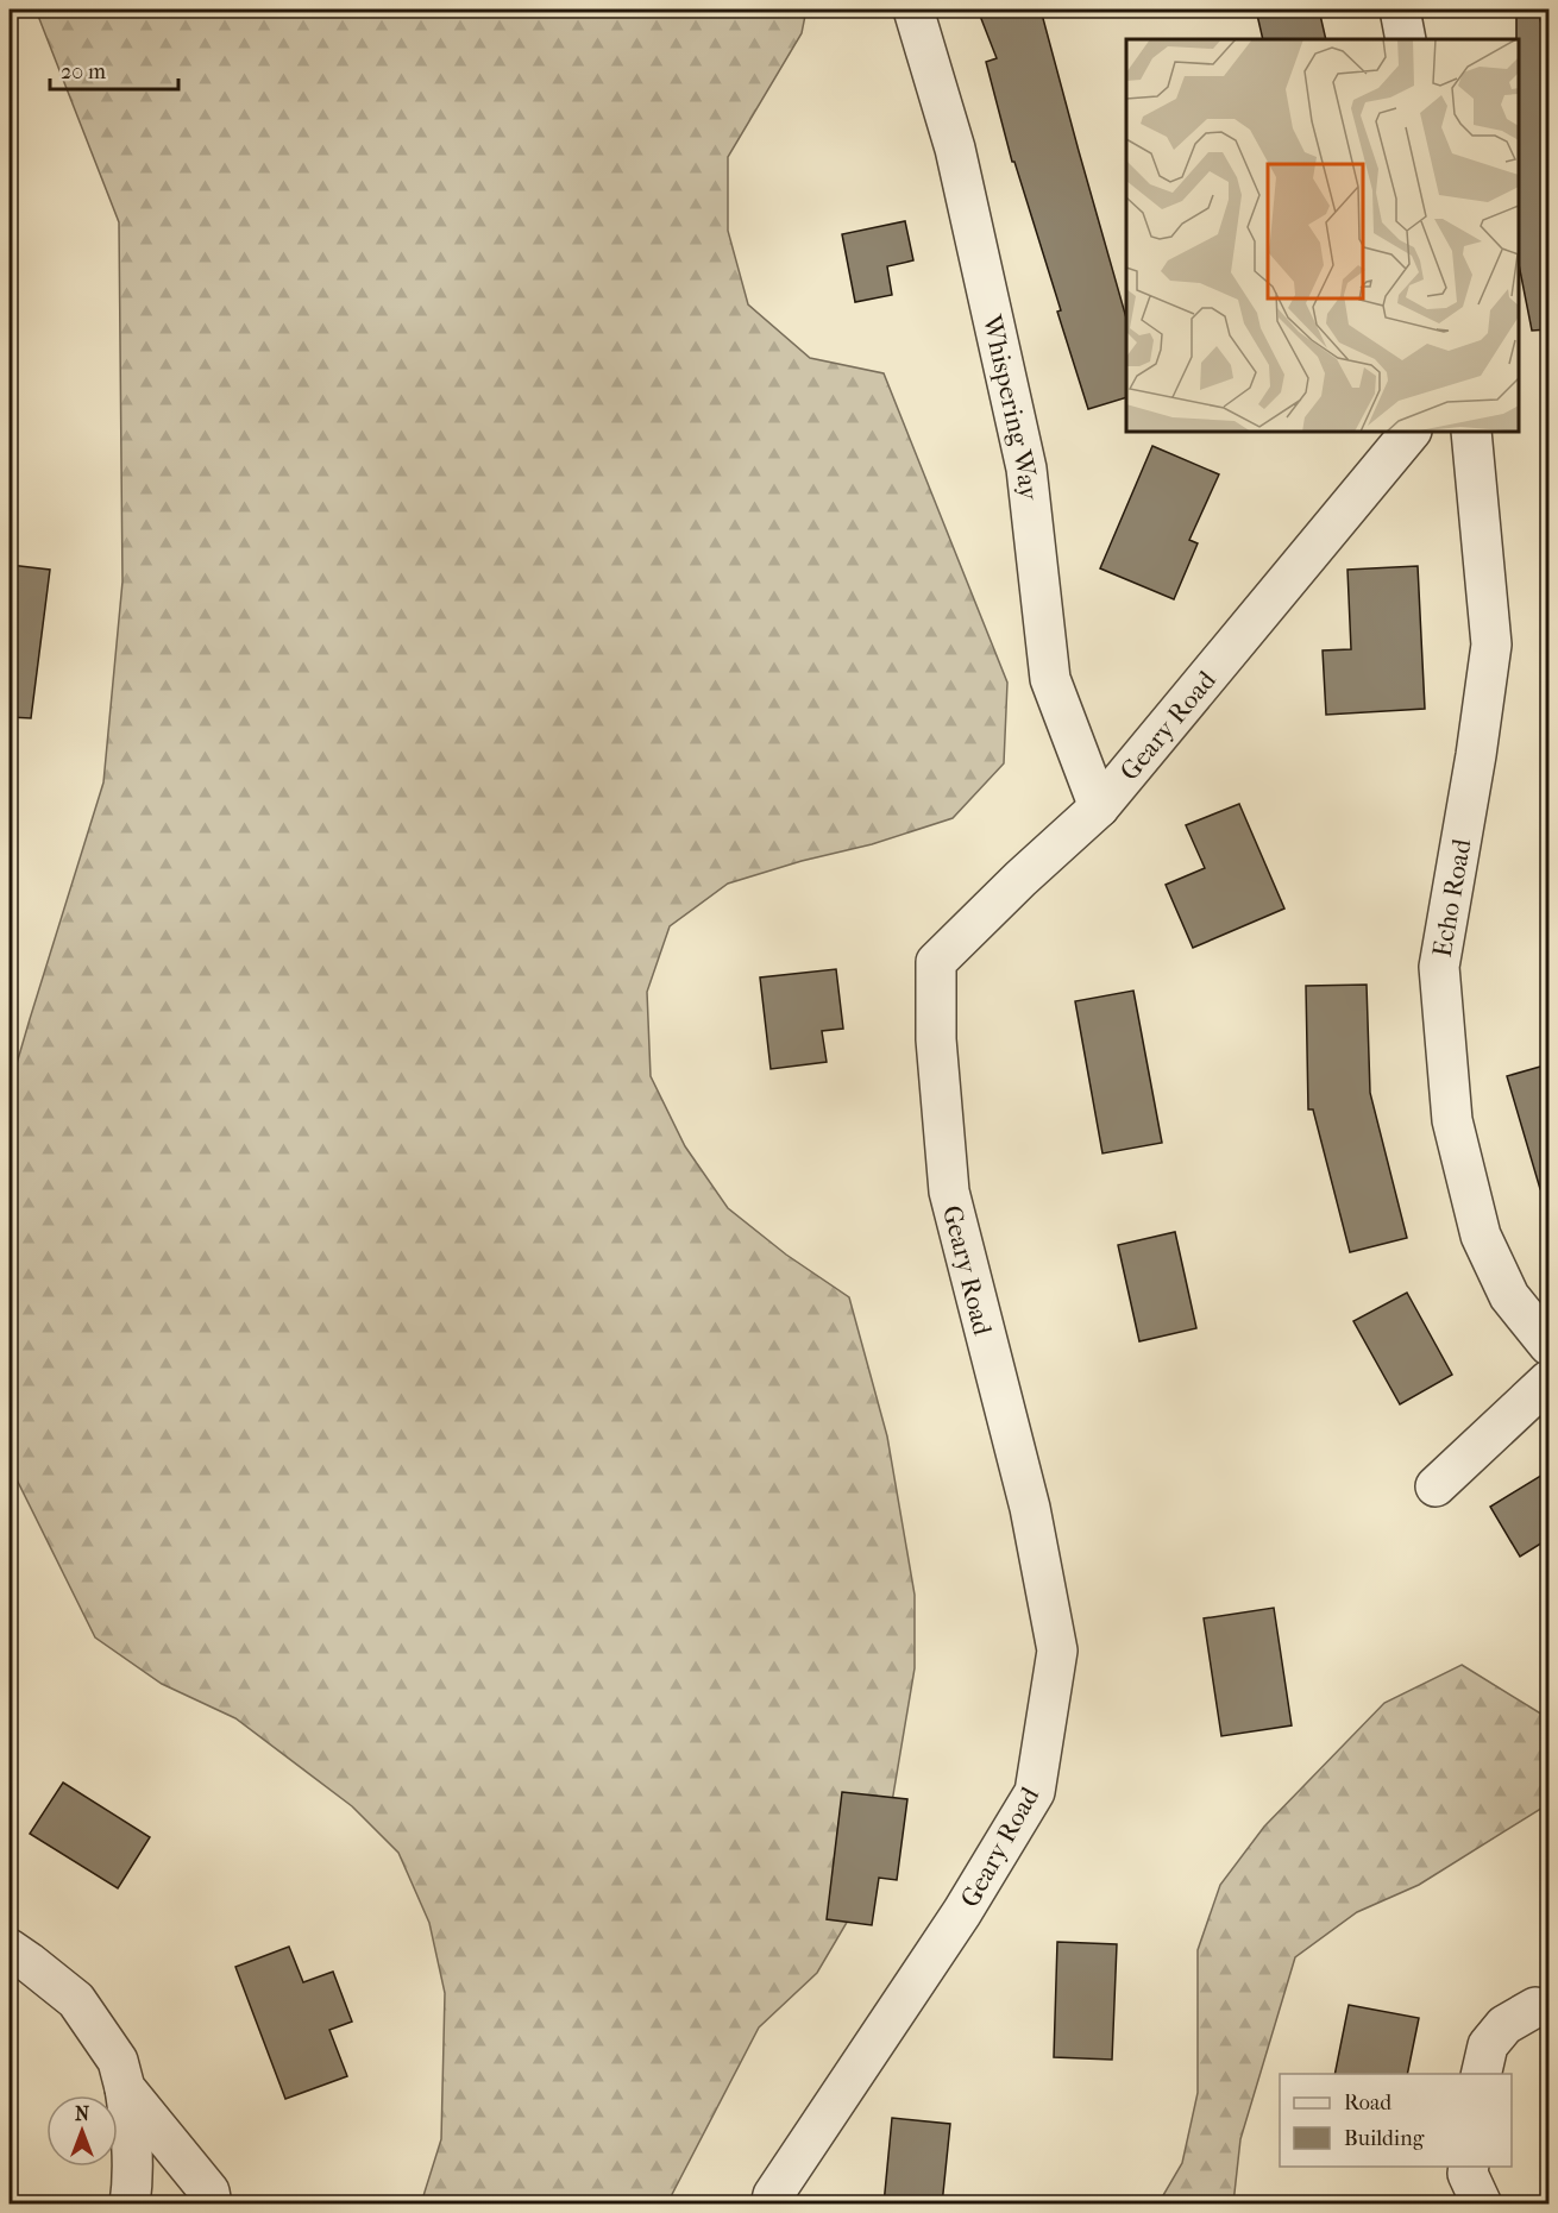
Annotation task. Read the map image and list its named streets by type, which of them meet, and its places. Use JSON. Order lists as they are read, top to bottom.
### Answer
{
  "streets": {
    "street": ["Whispering Way", "Geary Road", "Echo Road"]
  },
  "crossings": [
    ["Whispering Way", "Geary Road"]
  ],
  "legend": ["Road", "Building"],
  "scale_bar": "20 m",
  "north": "top"
}
